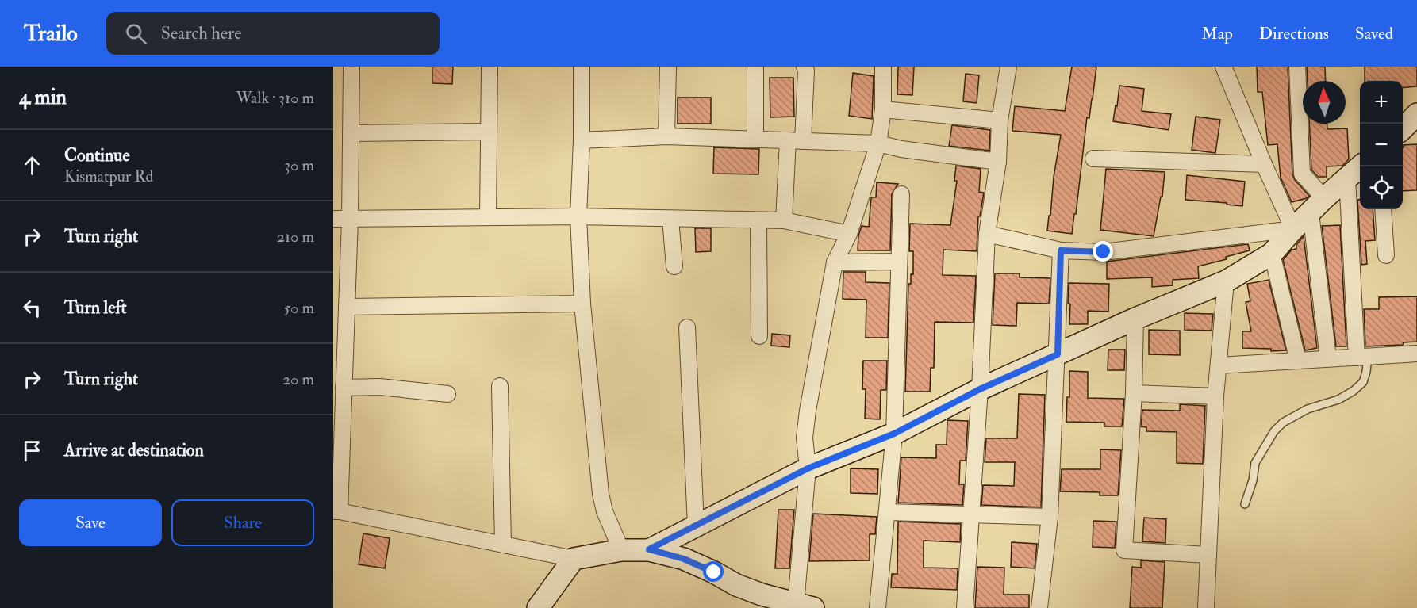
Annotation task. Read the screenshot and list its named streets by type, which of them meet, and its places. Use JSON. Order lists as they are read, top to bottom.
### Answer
{
  "north": "top",
  "page": {
    "header": "Trailo",
    "search": "Search here",
    "nav": ["Map", "Directions", "Saved"],
    "heading": ["4 min", "Walk · 310 m"],
    "map_buttons": ["+", "−"],
    "list": [
      ["Continue", "Kismatpur Rd", "30 m"],
      ["Turn right", "210 m"],
      ["Turn left", "50 m"],
      ["Turn right", "20 m"],
      "Arrive at destination"
    ],
    "buttons": ["Save", "Share"]
  }
}
